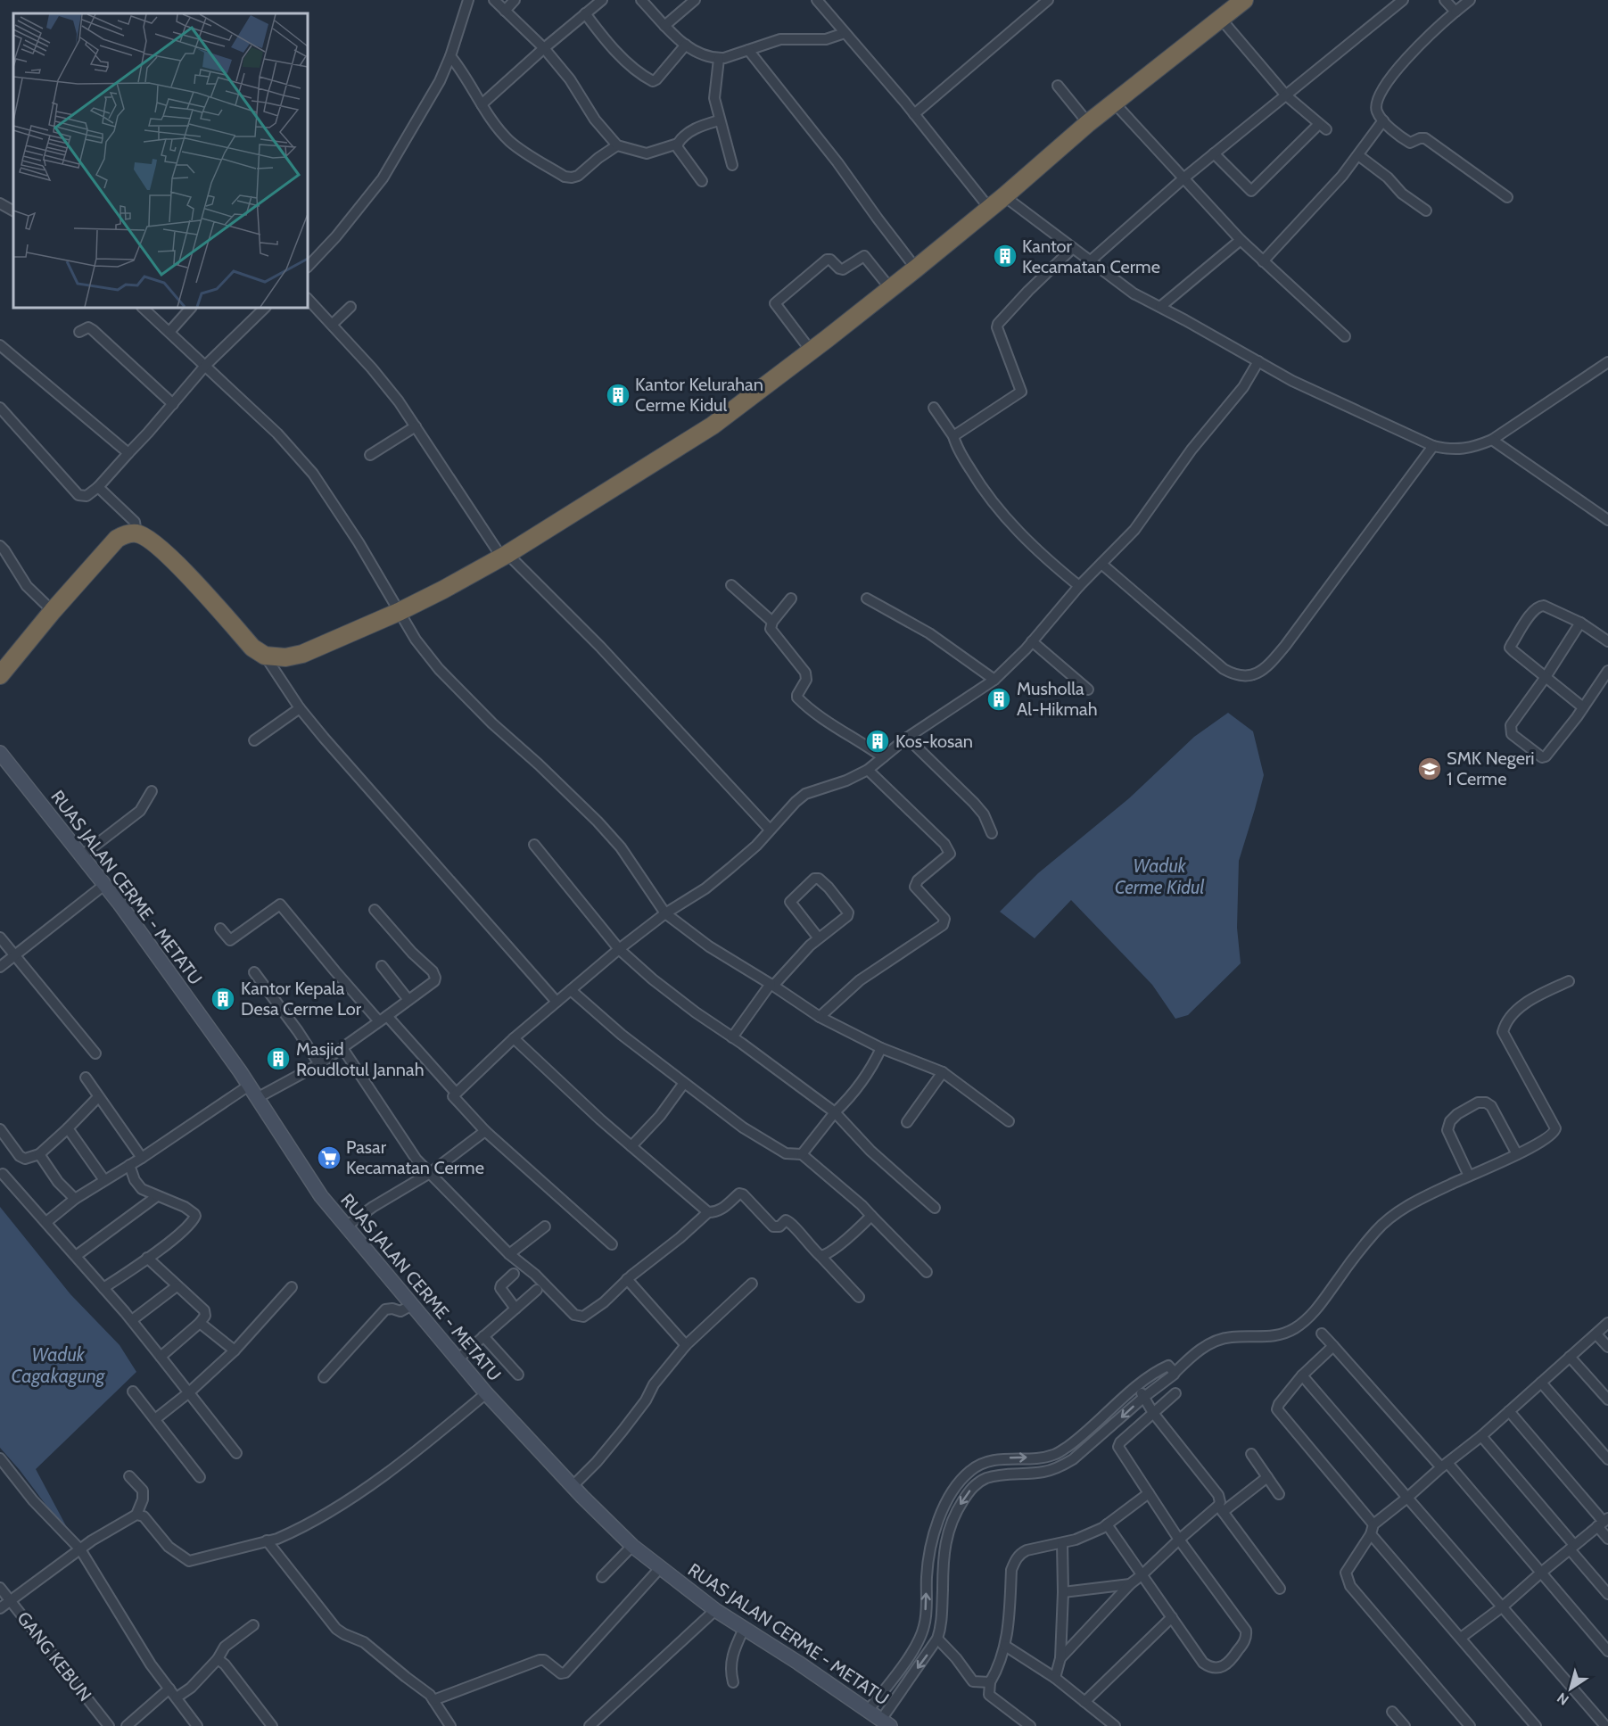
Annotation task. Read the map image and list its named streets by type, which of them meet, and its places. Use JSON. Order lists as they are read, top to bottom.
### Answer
{
  "streets": {
    "main road": ["RUAS JALAN CERME - METATU"],
    "street": ["GANG KEBUN"]
  },
  "water": ["Waduk Cerme Kidul", "Waduk Cagakagung"],
  "places": {
    "building": [
      "Kantor Kecamatan Cerme",
      "Kantor Kelurahan Cerme Kidul",
      "Musholla Al-Hikmah",
      "Kos-kosan",
      "Kantor Kepala Desa Cerme Lor",
      "Masjid Roudlotul Jannah"
    ],
    "school or university": ["SMK Negeri 1 Cerme"],
    "supermarket": ["Pasar Kecamatan Cerme"]
  },
  "north": "bottom left"
}
